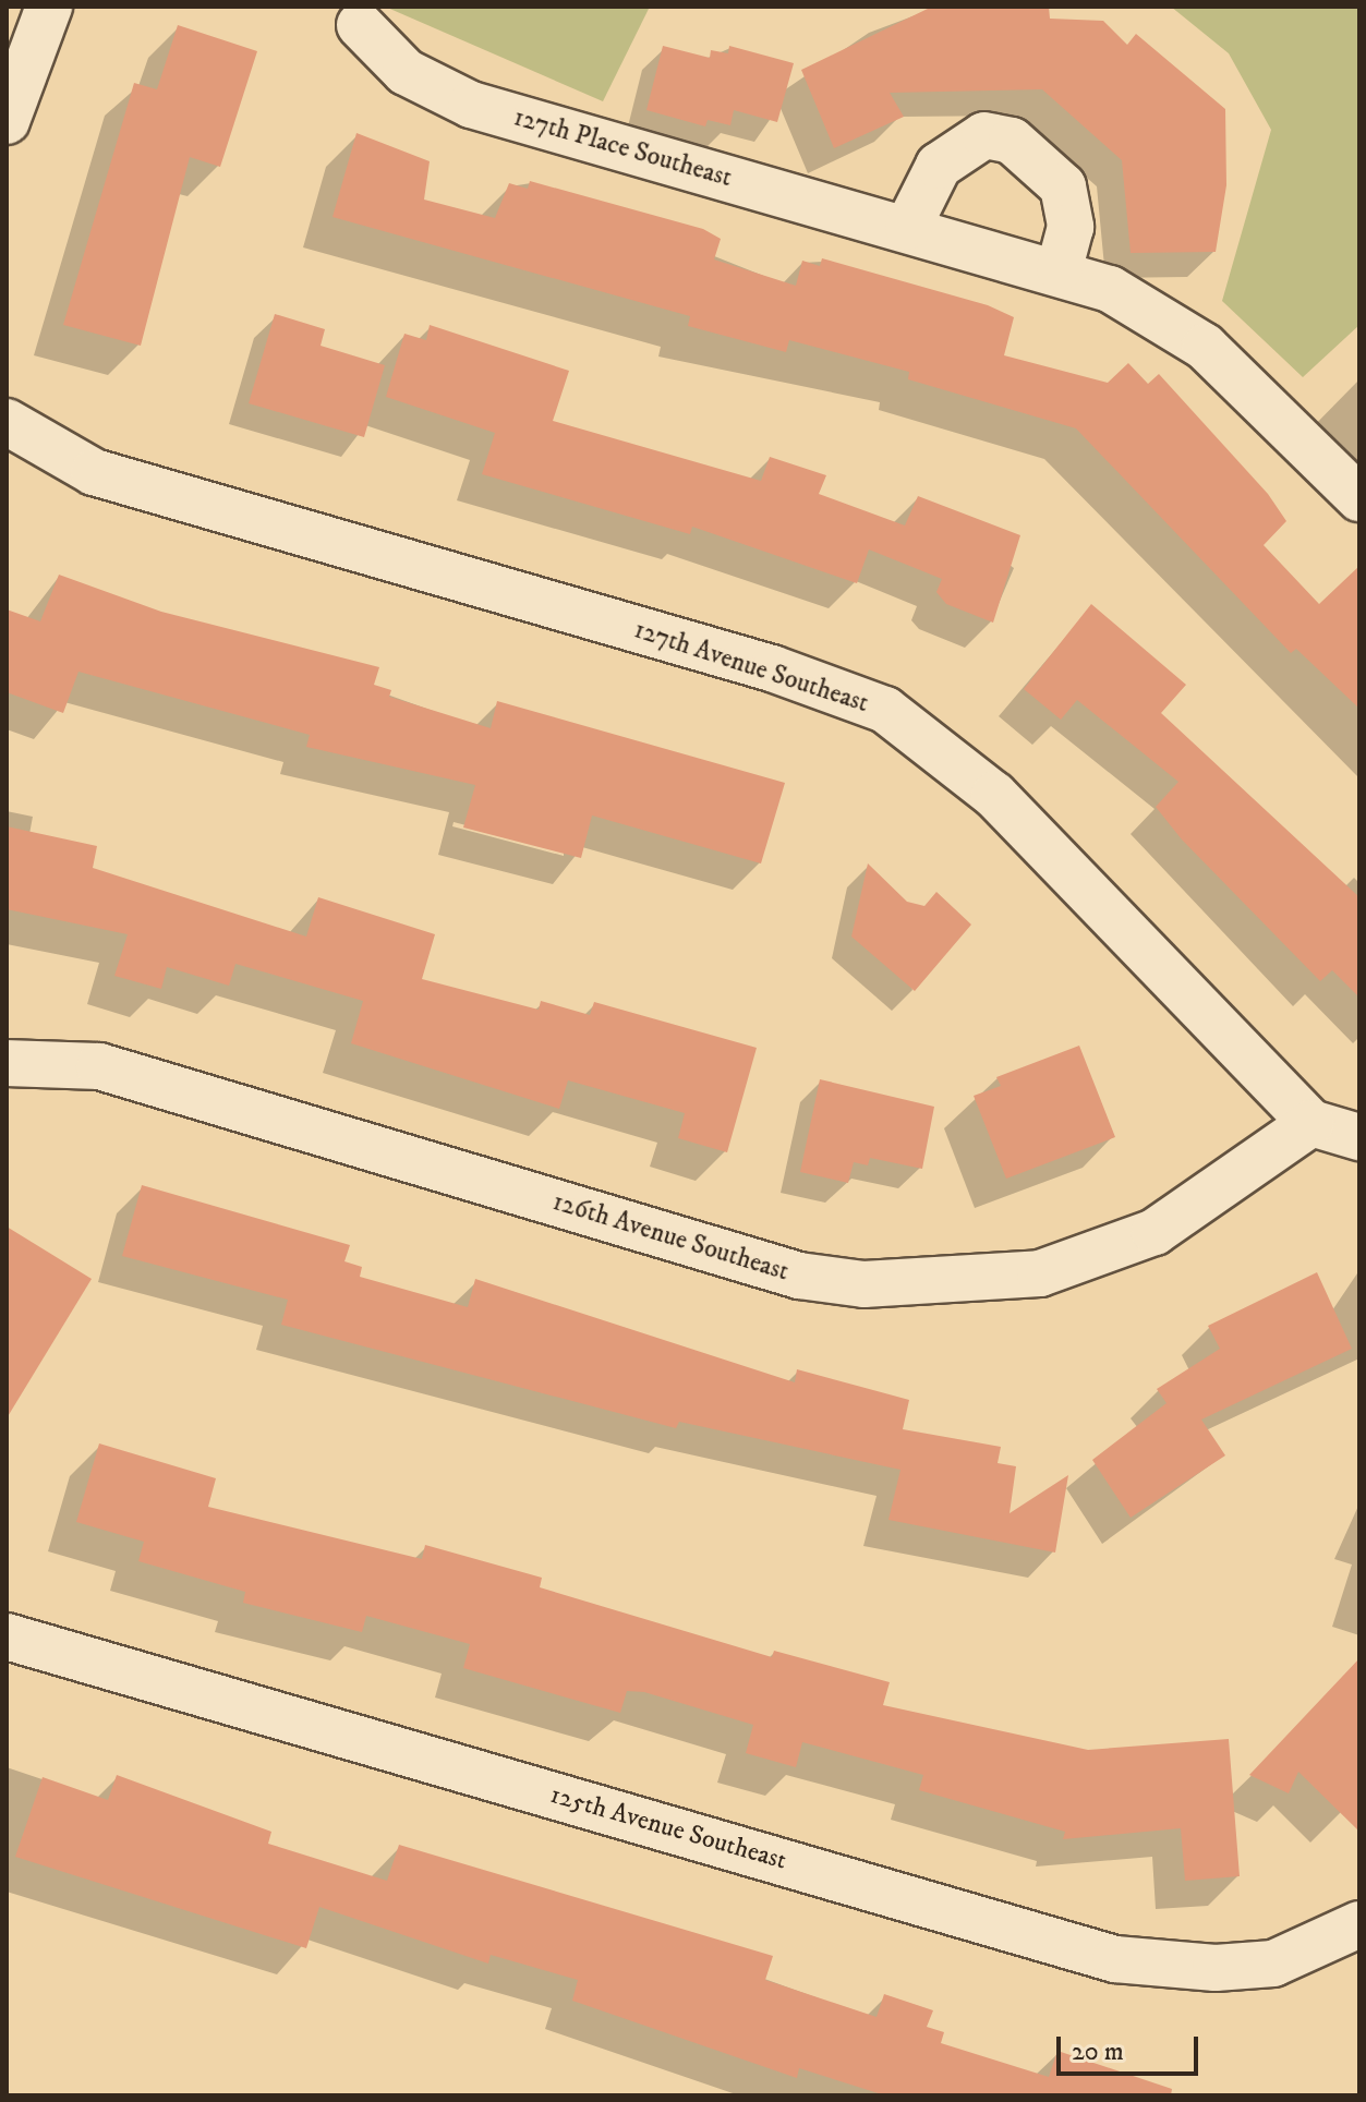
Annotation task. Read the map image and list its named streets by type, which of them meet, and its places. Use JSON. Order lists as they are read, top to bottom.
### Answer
{
  "streets": {
    "street": [
      "127th Place Southeast",
      "127th Avenue Southeast",
      "126th Avenue Southeast",
      "125th Avenue Southeast"
    ]
  },
  "crossings": [
    ["127th Avenue Southeast", "126th Avenue Southeast"]
  ],
  "scale_bar": "20 m"
}
